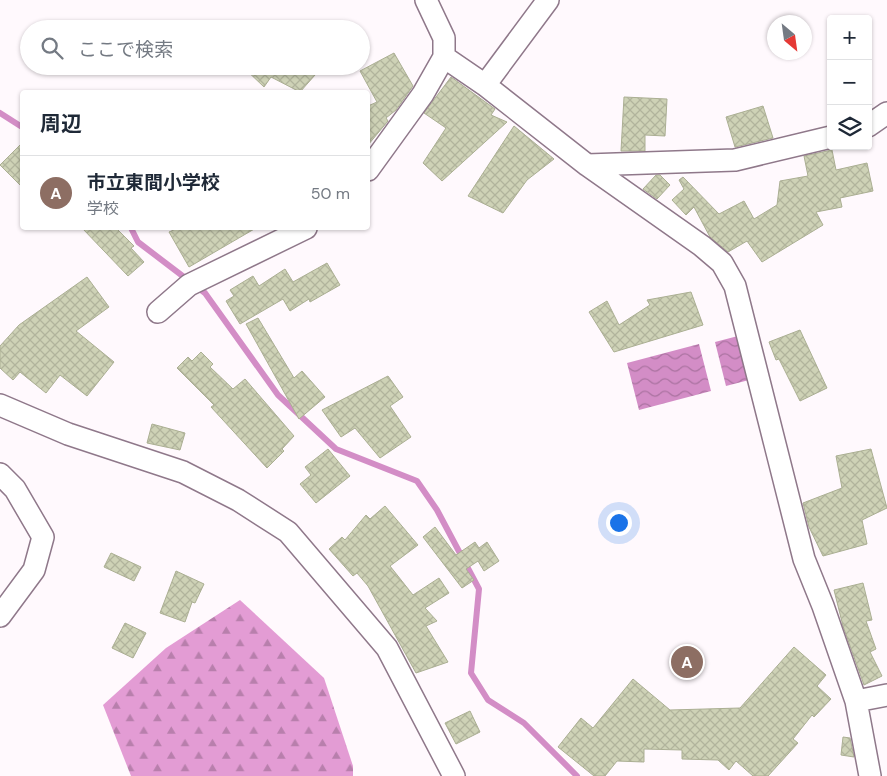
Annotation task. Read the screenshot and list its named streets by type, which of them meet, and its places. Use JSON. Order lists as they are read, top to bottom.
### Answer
{
  "north": "bottom right",
  "page": {
    "map_buttons": ["+", "−"],
    "search": "ここで検索",
    "heading": "周辺",
    "list": [
      {
        "mark": "A",
        "name": "市立東間小学校",
        "note": "学校",
        "value": "50 m"
      }
    ],
    "pins": "A"
  }
}
